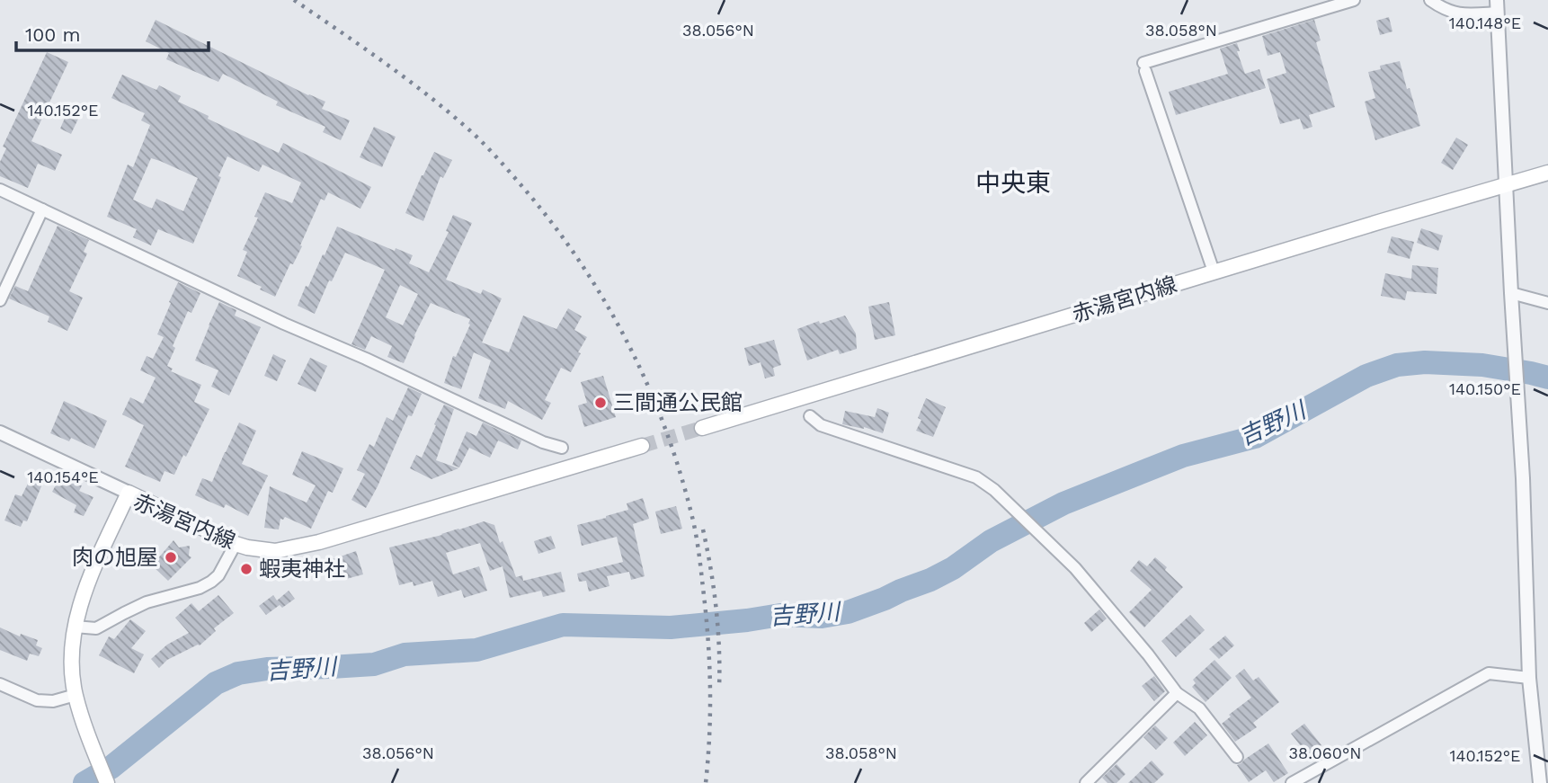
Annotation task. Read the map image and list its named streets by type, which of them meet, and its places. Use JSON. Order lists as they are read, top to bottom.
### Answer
{
  "streets": {
    "main road": ["赤湯宮内線"]
  },
  "districts": ["中央東"],
  "water": ["吉野川"],
  "places": ["三間通公民館", "肉の旭屋", "蝦夷神社"],
  "scale_bar": "100 m",
  "coordinates": [
    "140.148°E",
    "38.056°N",
    "38.058°N",
    "140.152°E",
    "140.150°E",
    "140.154°E",
    "38.060°N"
  ]
}
